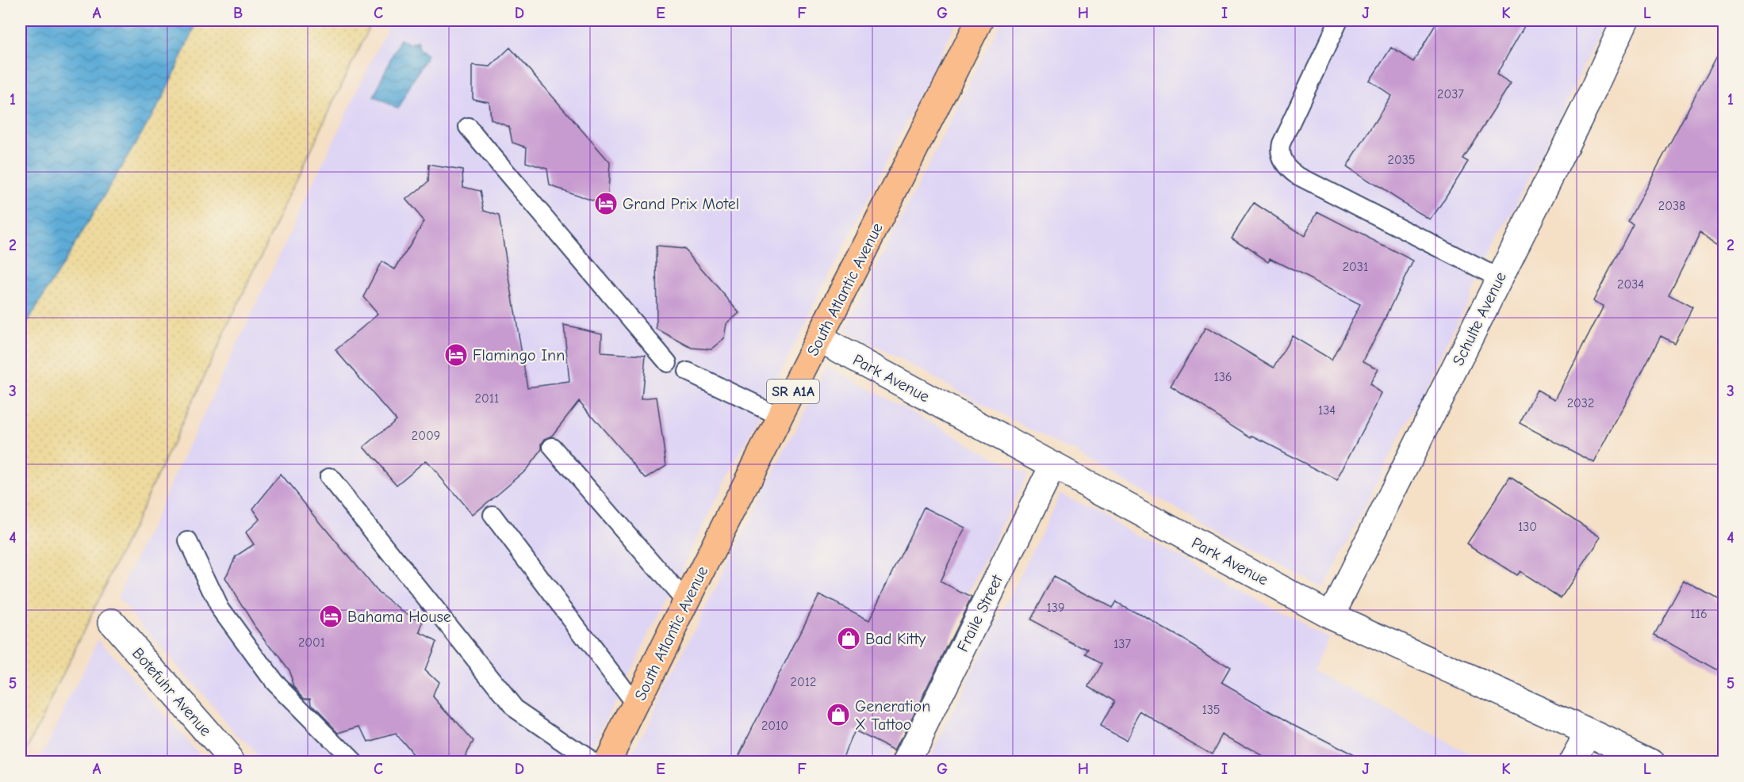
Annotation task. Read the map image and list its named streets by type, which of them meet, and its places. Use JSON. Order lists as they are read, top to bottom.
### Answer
{
  "streets": {
    "main road": ["South Atlantic Avenue", "SR A1A"],
    "street": [
      "Schulte Avenue",
      "Park Avenue",
      "Fraile Street",
      "Botefuhr Avenue"
    ]
  },
  "crossings": [
    ["South Atlantic Avenue", "Park Avenue"],
    ["Schulte Avenue", "Park Avenue"],
    ["Park Avenue", "Fraile Street"]
  ],
  "places": {
    "hotel": ["Grand Prix Motel", "Flamingo Inn", "Bahama House"],
    "shop": ["Bad Kitty", "Generation X Tattoo"]
  },
  "house_numbers": [
    "2037",
    "2035",
    "2038",
    "2031",
    "2034",
    "136",
    "2011",
    "2032",
    "134",
    "2009",
    "130",
    "139",
    "116",
    "2001",
    "137",
    "2012",
    "135",
    "2010"
  ],
  "grid": {
    "columns": [
      "A",
      "B",
      "C",
      "D",
      "E",
      "F",
      "G",
      "H",
      "I",
      "J",
      "K",
      "L"
    ],
    "rows": [
      "1",
      "2",
      "3",
      "4",
      "5"
    ]
  }
}
